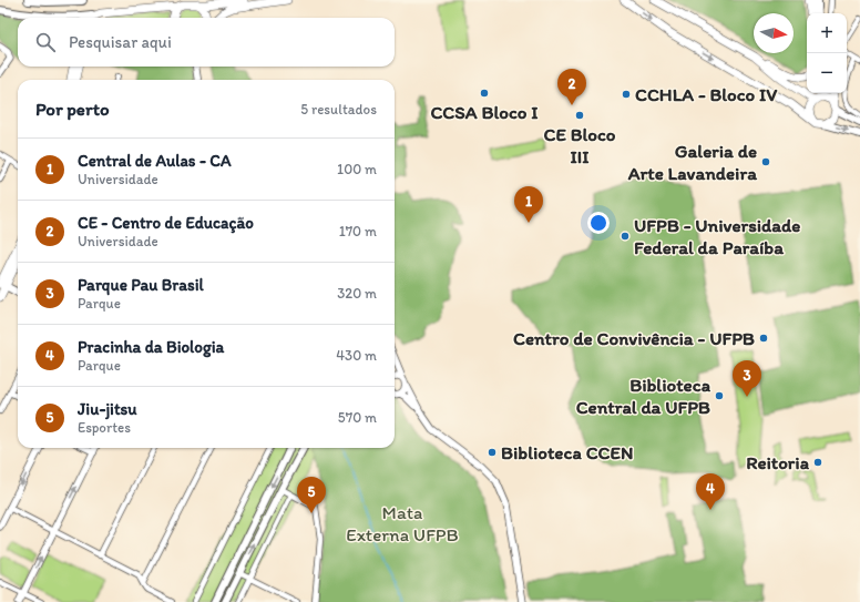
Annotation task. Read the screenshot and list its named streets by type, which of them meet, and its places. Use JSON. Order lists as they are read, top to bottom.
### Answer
{
  "parks": ["Mata Externa UFPB"],
  "places": [
    "CCSA Bloco I",
    "CCHLA - Bloco IV",
    "CE Bloco III",
    "Galeria de Arte Lavandeira",
    "UFPB - Universidade Federal da Paraíba",
    "Centro de Convivência - UFPB",
    "Biblioteca Central da UFPB",
    "Biblioteca CCEN",
    "Reitoria"
  ],
  "north": "right",
  "page": {
    "map_buttons": ["+", "−"],
    "search": "Pesquisar aqui",
    "pins": [
      "2",
      "1",
      "3",
      "4",
      "5"
    ],
    "heading": ["Por perto", "5 resultados"],
    "list": [
      {
        "mark": "1",
        "name": "Central de Aulas - CA",
        "note": "Universidade",
        "value": "100 m"
      },
      {
        "mark": "2",
        "name": "CE - Centro de Educação",
        "note": "Universidade",
        "value": "170 m"
      },
      {
        "mark": "3",
        "name": "Parque Pau Brasil",
        "note": "Parque",
        "value": "320 m"
      },
      {
        "mark": "4",
        "name": "Pracinha da Biologia",
        "note": "Parque",
        "value": "430 m"
      },
      {
        "mark": "5",
        "name": "Jiu-jitsu",
        "note": "Esportes",
        "value": "570 m"
      }
    ]
  }
}
